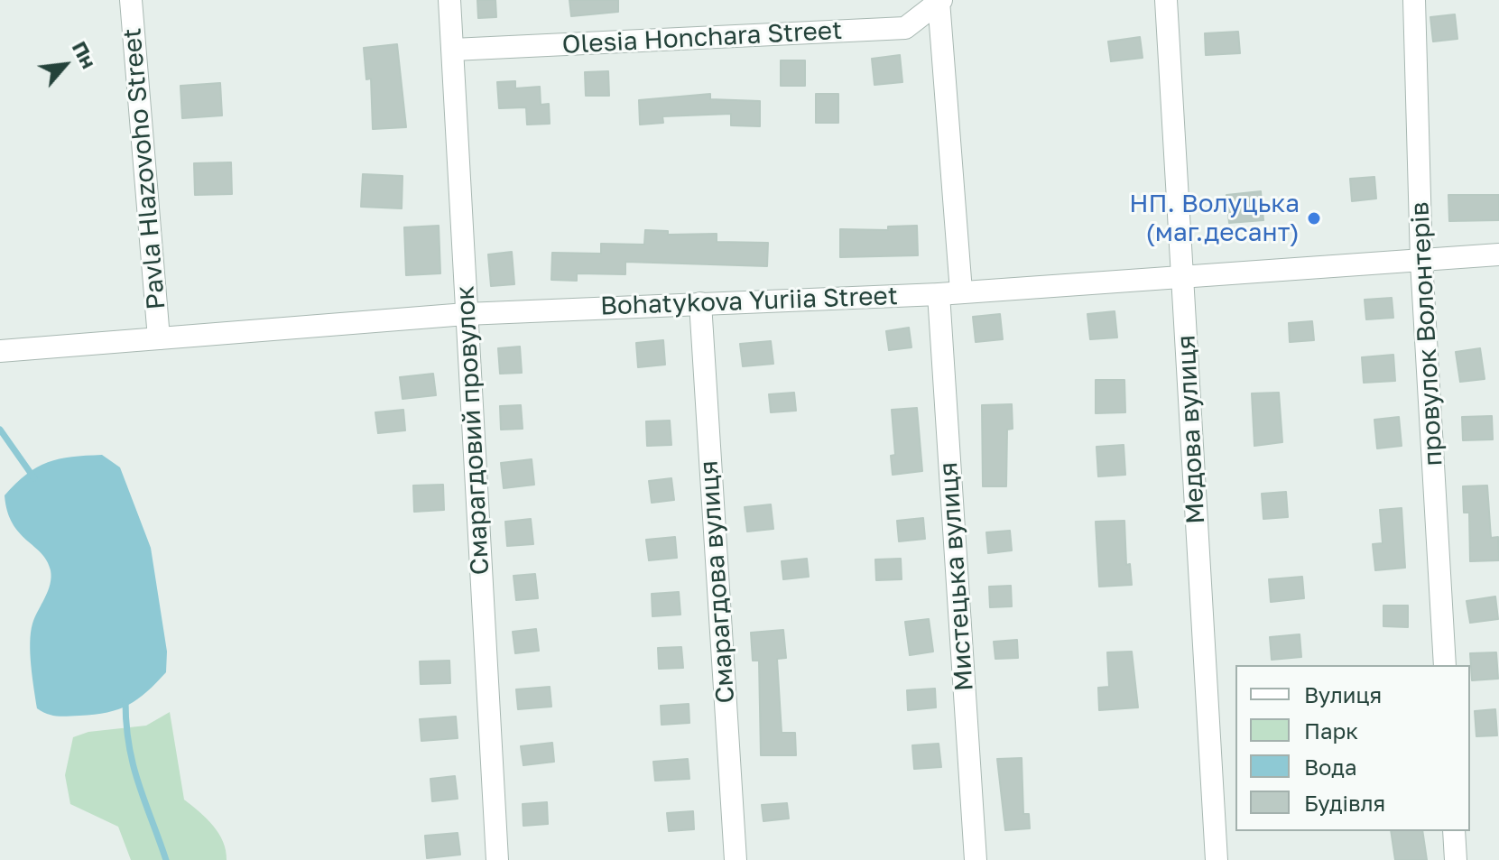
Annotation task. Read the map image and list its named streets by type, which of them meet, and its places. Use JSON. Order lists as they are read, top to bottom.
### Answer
{
  "streets": {
    "street": [
      "Olesia Honchara Street",
      "Pavla Hlazovoho Street",
      "Bohatykova Yuriia Street",
      "провулок Волонтерів",
      "Медова вулиця",
      "Смарагдовий провулок",
      "Мистецька вулиця",
      "Смарагдова вулиця"
    ]
  },
  "crossings": [
    ["Olesia Honchara Street", "Смарагдовий провулок"],
    ["Pavla Hlazovoho Street", "Bohatykova Yuriia Street"],
    ["Bohatykova Yuriia Street", "провулок Волонтерів"],
    ["Bohatykova Yuriia Street", "Медова вулиця"],
    ["Bohatykova Yuriia Street", "Смарагдовий провулок"],
    ["Bohatykova Yuriia Street", "Мистецька вулиця"],
    ["Bohatykova Yuriia Street", "Смарагдова вулиця"]
  ],
  "places": ["НП. Волуцька (маг.десант)"],
  "legend": [
    "Вулиця",
    "Парк",
    "Вода",
    "Будівля"
  ],
  "north": "top right"
}
